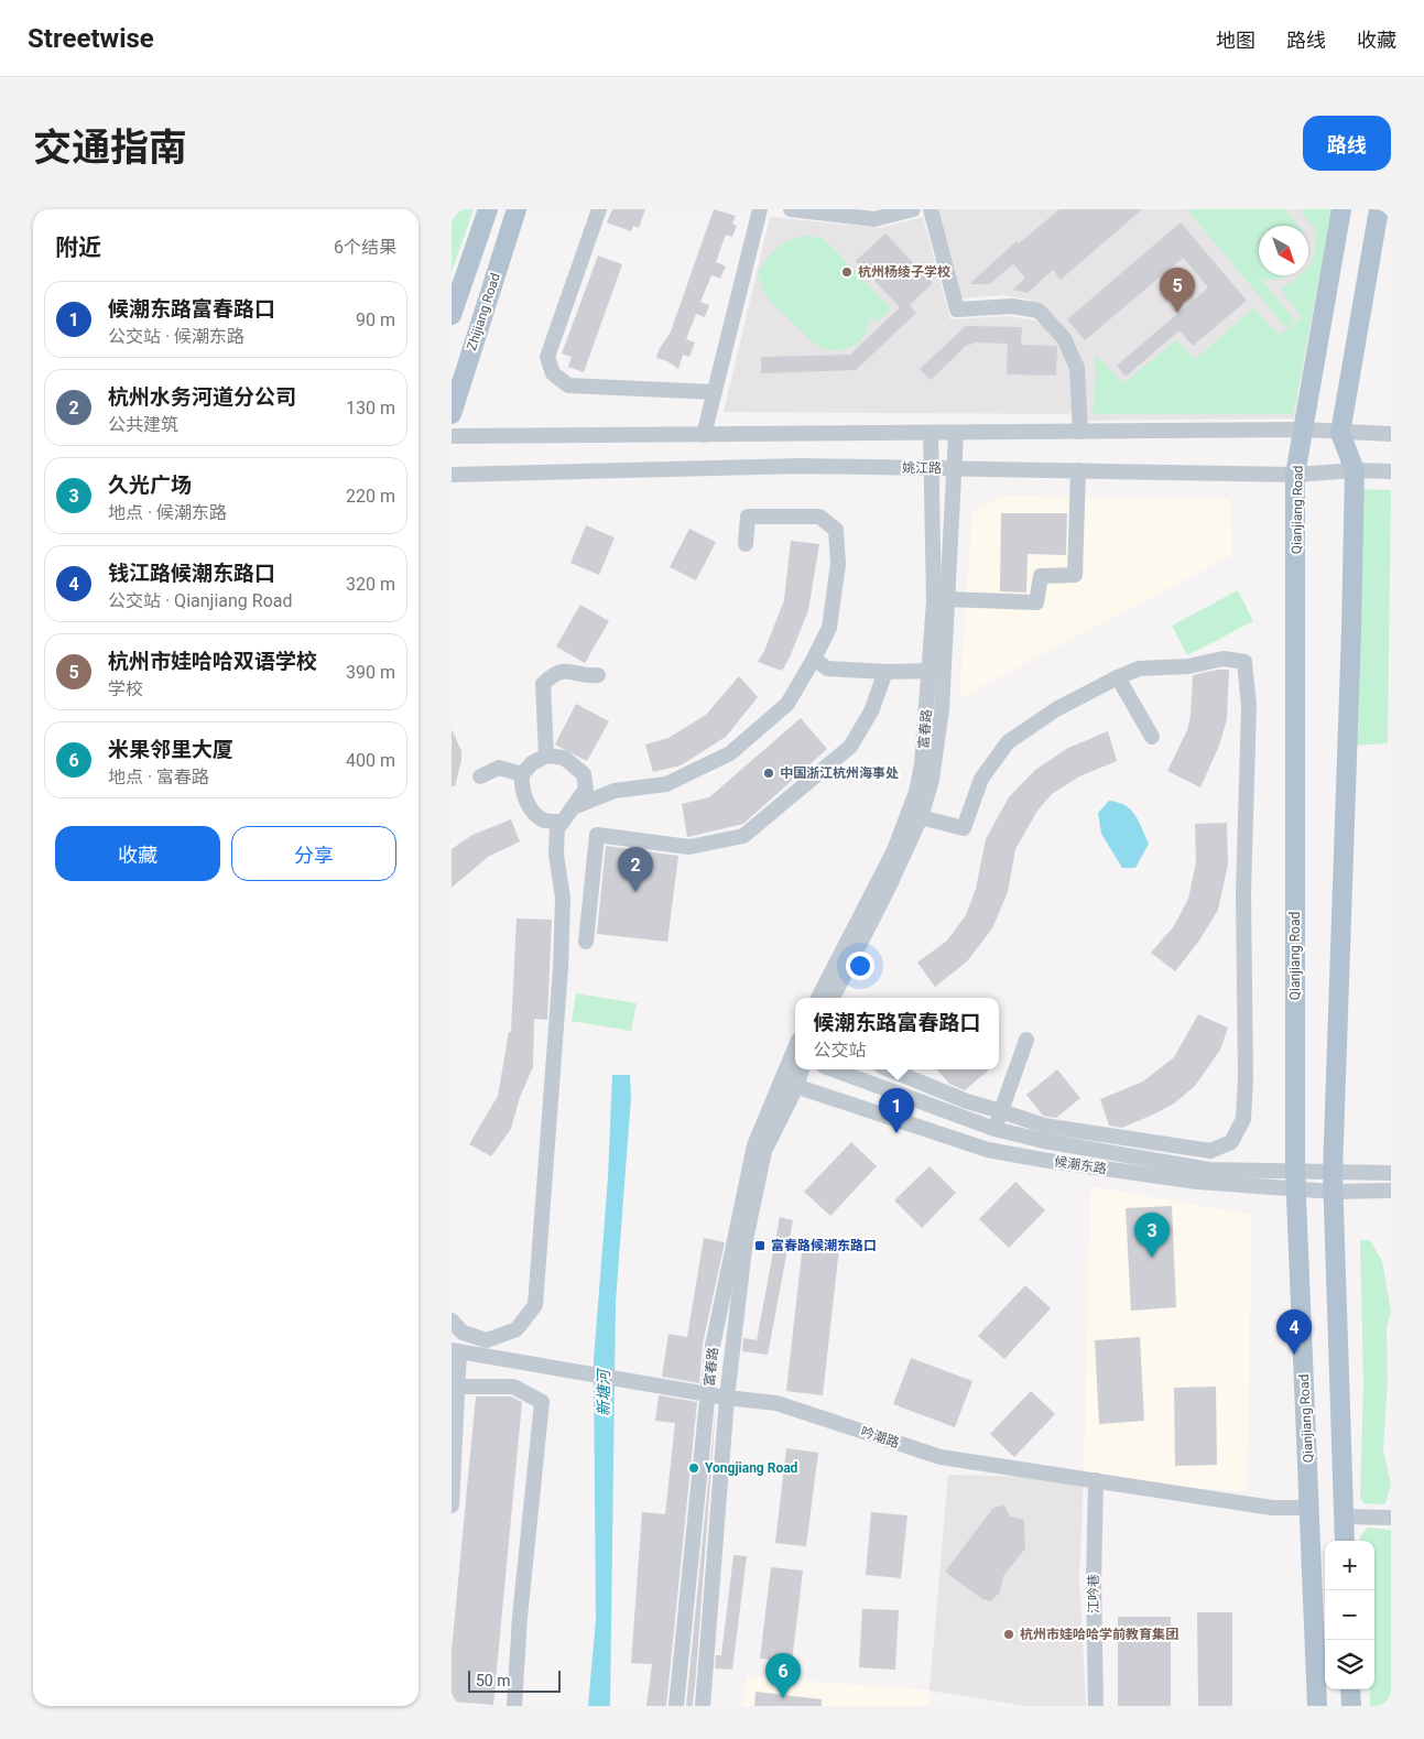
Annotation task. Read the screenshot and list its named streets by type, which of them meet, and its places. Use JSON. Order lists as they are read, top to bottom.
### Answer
{
  "streets": {
    "main road": ["Zhijiang Road", "Qianjiang Road"],
    "street": [
      "姚江路",
      "富春路",
      "候潮东路",
      "吟潮路",
      "江吟巷"
    ]
  },
  "crossings": [
    ["姚江路", "Qianjiang Road"],
    ["姚江路", "富春路"],
    ["Qianjiang Road", "候潮东路"],
    ["Qianjiang Road", "吟潮路"],
    ["富春路", "候潮东路"],
    ["富春路", "吟潮路"],
    ["吟潮路", "江吟巷"]
  ],
  "water": ["新塘河"],
  "places": {
    "other": [
      "杭州杨绫子学校",
      "中国浙江杭州海事处",
      "Yongjiang Road",
      "杭州市娃哈哈学前教育集团"
    ],
    "transit": ["富春路候潮东路口"]
  },
  "scale_bar": "50 m",
  "north": "bottom right",
  "page": {
    "header": "Streetwise",
    "nav": ["地图", "路线", "收藏"],
    "title": "交通指南",
    "buttons": [
      "路线",
      ["收藏", "分享"]
    ],
    "heading": ["附近", "6个结果"],
    "pins": [
      "5",
      "2",
      "1",
      "3",
      "4",
      "6"
    ],
    "list": [
      {
        "mark": "1",
        "name": "候潮东路富春路口",
        "note": "公交站 · 候潮东路",
        "value": "90 m"
      },
      {
        "mark": "2",
        "name": "杭州水务河道分公司",
        "note": "公共建筑",
        "value": "130 m"
      },
      {
        "mark": "3",
        "name": "久光广场",
        "note": "地点 · 候潮东路",
        "value": "220 m"
      },
      {
        "mark": "4",
        "name": "钱江路候潮东路口",
        "note": "公交站 · Qianjiang Road",
        "value": "320 m"
      },
      {
        "mark": "5",
        "name": "杭州市娃哈哈双语学校",
        "note": "学校",
        "value": "390 m"
      },
      {
        "mark": "6",
        "name": "米果邻里大厦",
        "note": "地点 · 富春路",
        "value": "400 m"
      }
    ],
    "popup": ["候潮东路富春路口", "公交站"],
    "map_buttons": ["+", "−"],
    "scale": "50 m"
  }
}
